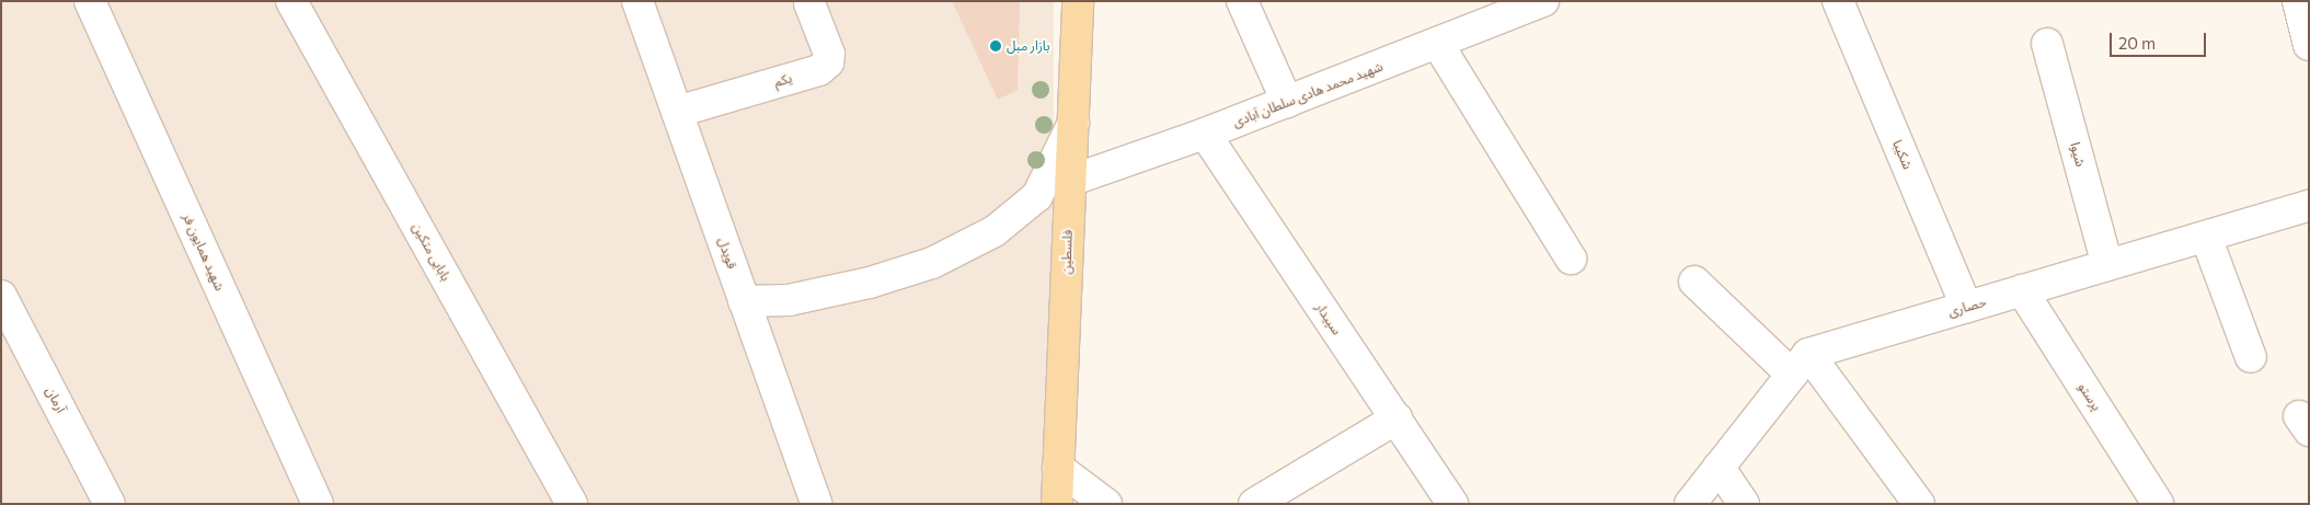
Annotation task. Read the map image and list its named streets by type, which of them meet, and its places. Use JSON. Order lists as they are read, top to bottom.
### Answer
{
  "streets": {
    "main road": ["فلسطین"],
    "street": [
      "یکم",
      "شهید محمد هادی سلطان آبادی",
      "شکیبا",
      "شیوا",
      "شهید همایون فر",
      "بابایی متکین",
      "قویدل",
      "حصاری",
      "سپیدار",
      "پرستو",
      "آرمان"
    ]
  },
  "crossings": [
    ["یکم", "قویدل"],
    ["شهید محمد هادی سلطان آبادی", "فلسطین"],
    ["شهید محمد هادی سلطان آبادی", "سپیدار"],
    ["شکیبا", "حصاری"],
    ["شیوا", "حصاری"],
    ["حصاری", "پرستو"]
  ],
  "places": ["بازار مبل"],
  "scale_bar": "20 m"
}
